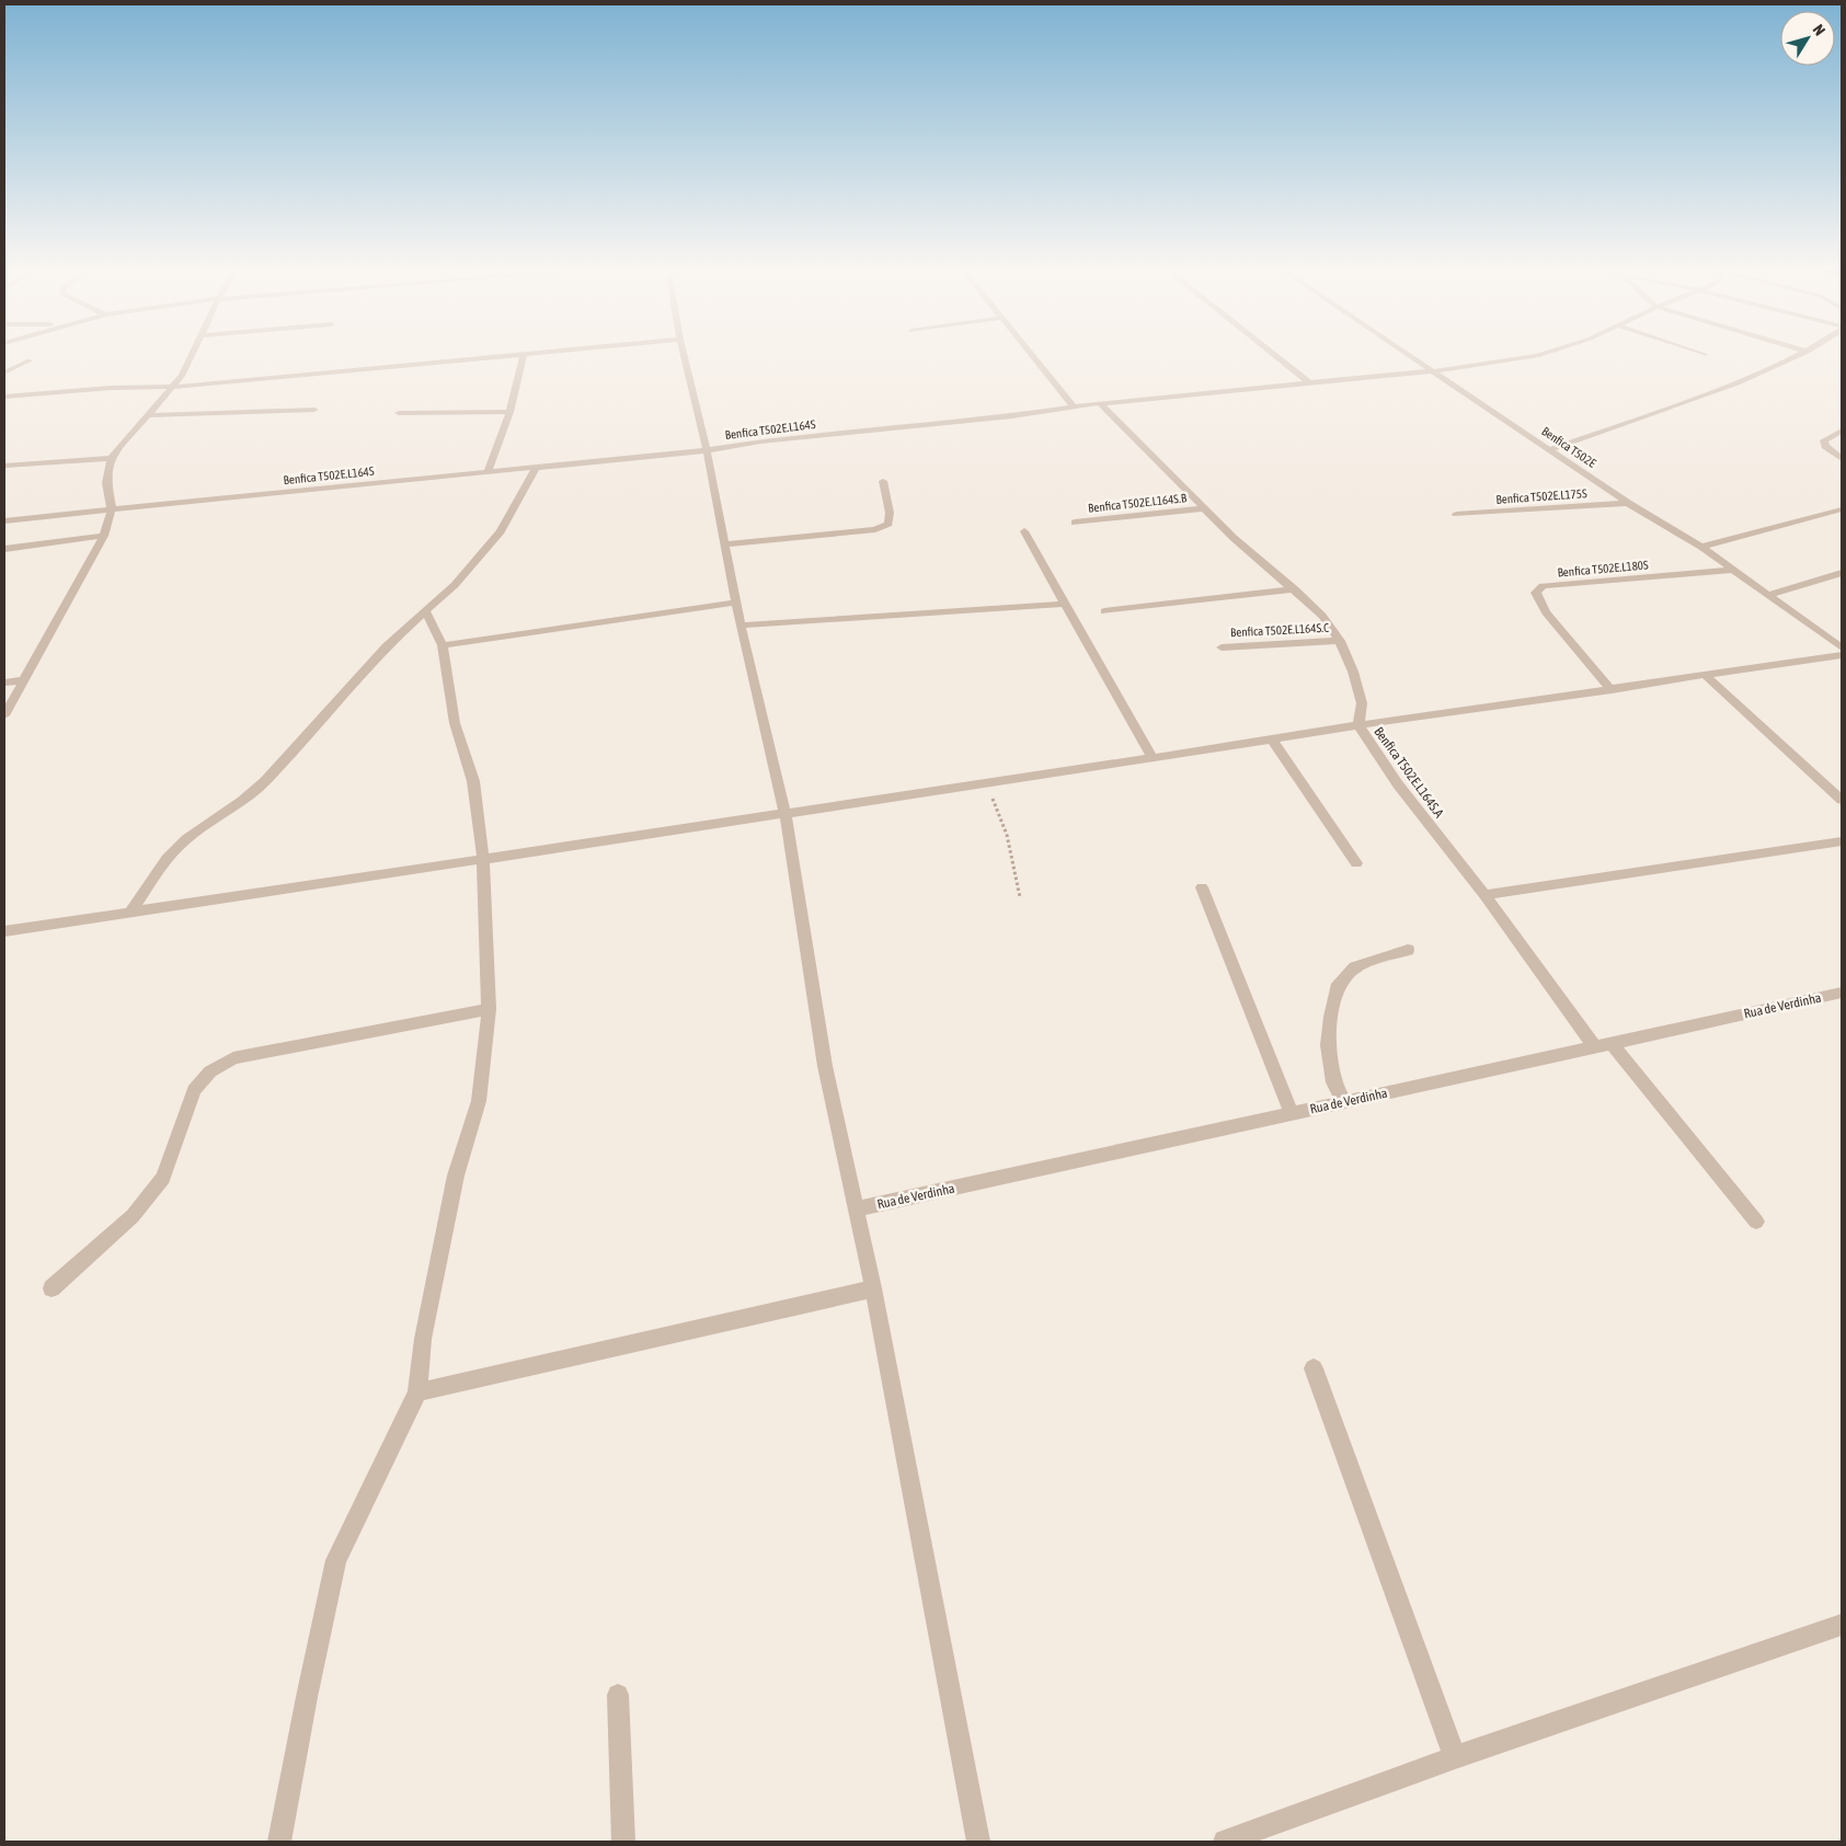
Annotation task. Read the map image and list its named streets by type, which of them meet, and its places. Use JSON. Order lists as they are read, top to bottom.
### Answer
{
  "streets": {
    "street": [
      "Benfica T502E.L164S",
      "Benfica T502E",
      "Benfica T502E.L175S",
      "Benfica T502E.L164S.B",
      "Benfica T502E.L180S",
      "Benfica T502E.L164S.C",
      "Benfica T502E.L164S.A",
      "Rua de Verdinha"
    ]
  },
  "crossings": [
    ["Benfica T502E.L164S", "Benfica T502E"],
    ["Benfica T502E.L164S", "Benfica T502E.L164S.A"],
    ["Benfica T502E", "Benfica T502E.L175S"],
    ["Benfica T502E", "Benfica T502E.L180S"],
    ["Benfica T502E.L164S.B", "Benfica T502E.L164S.A"],
    ["Benfica T502E.L164S.C", "Benfica T502E.L164S.A"],
    ["Benfica T502E.L164S.A", "Rua de Verdinha"]
  ],
  "north": "top right"
}
